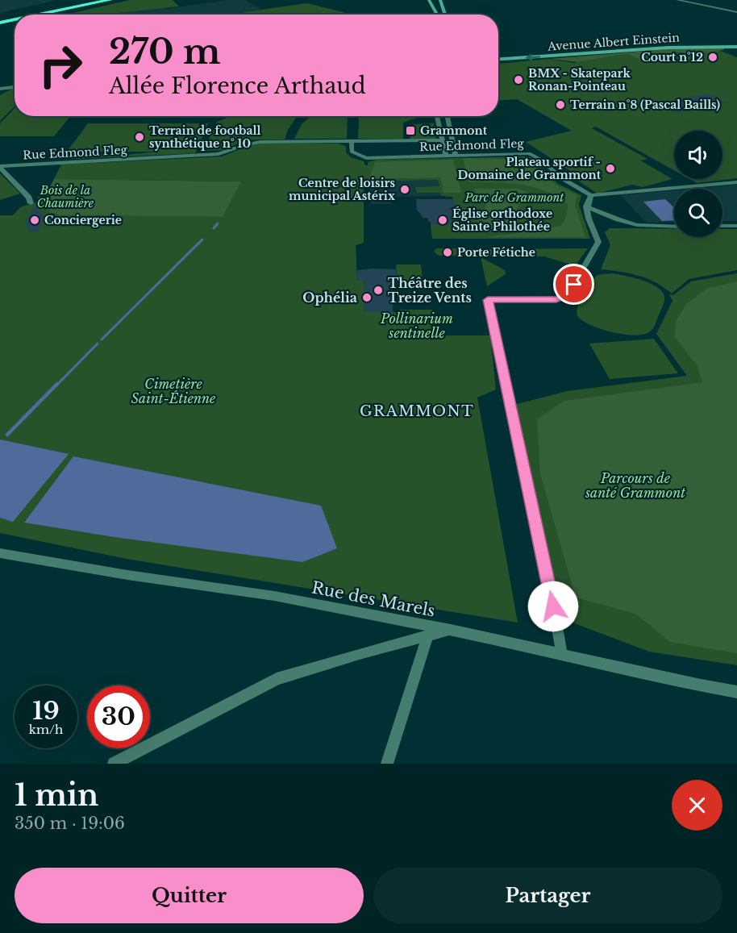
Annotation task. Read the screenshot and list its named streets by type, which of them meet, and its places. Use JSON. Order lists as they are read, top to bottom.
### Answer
{
  "streets": {
    "main road": ["Avenue Albert Einstein"],
    "street": ["Rue Edmond Fleg", "Rue des Marels"]
  },
  "one_way": ["Avenue Albert Einstein"],
  "districts": ["GRAMMONT"],
  "parks": [
    "Bois de la Chaumière",
    "Parc de Grammont",
    "Pollinarium sentinelle",
    "Cimetière Saint-Étienne",
    "Parcours de santé Grammont"
  ],
  "places": {
    "other": [
      "Court n°12",
      "BMX - Skatepark Ronan-Pointeau",
      "Terrain n°8 (Pascal Baills)",
      "Terrain de football synthétique n° 10",
      "Plateau sportif - Domaine de Grammont",
      "Centre de loisirs municipal Astérix",
      "Conciergerie",
      "Église orthodoxe Sainte Philothée",
      "Porte Fétiche",
      "Théâtre des Treize Vents",
      "Ophélia"
    ],
    "transit": ["Grammont"]
  },
  "page": {
    "turn": ["270 m", "Allée Florence Arthaud"],
    "speed": "19 km/h",
    "limit": "30",
    "heading": ["1 min", "350 m · 19:06"],
    "buttons": ["Quitter", "Partager"]
  }
}
